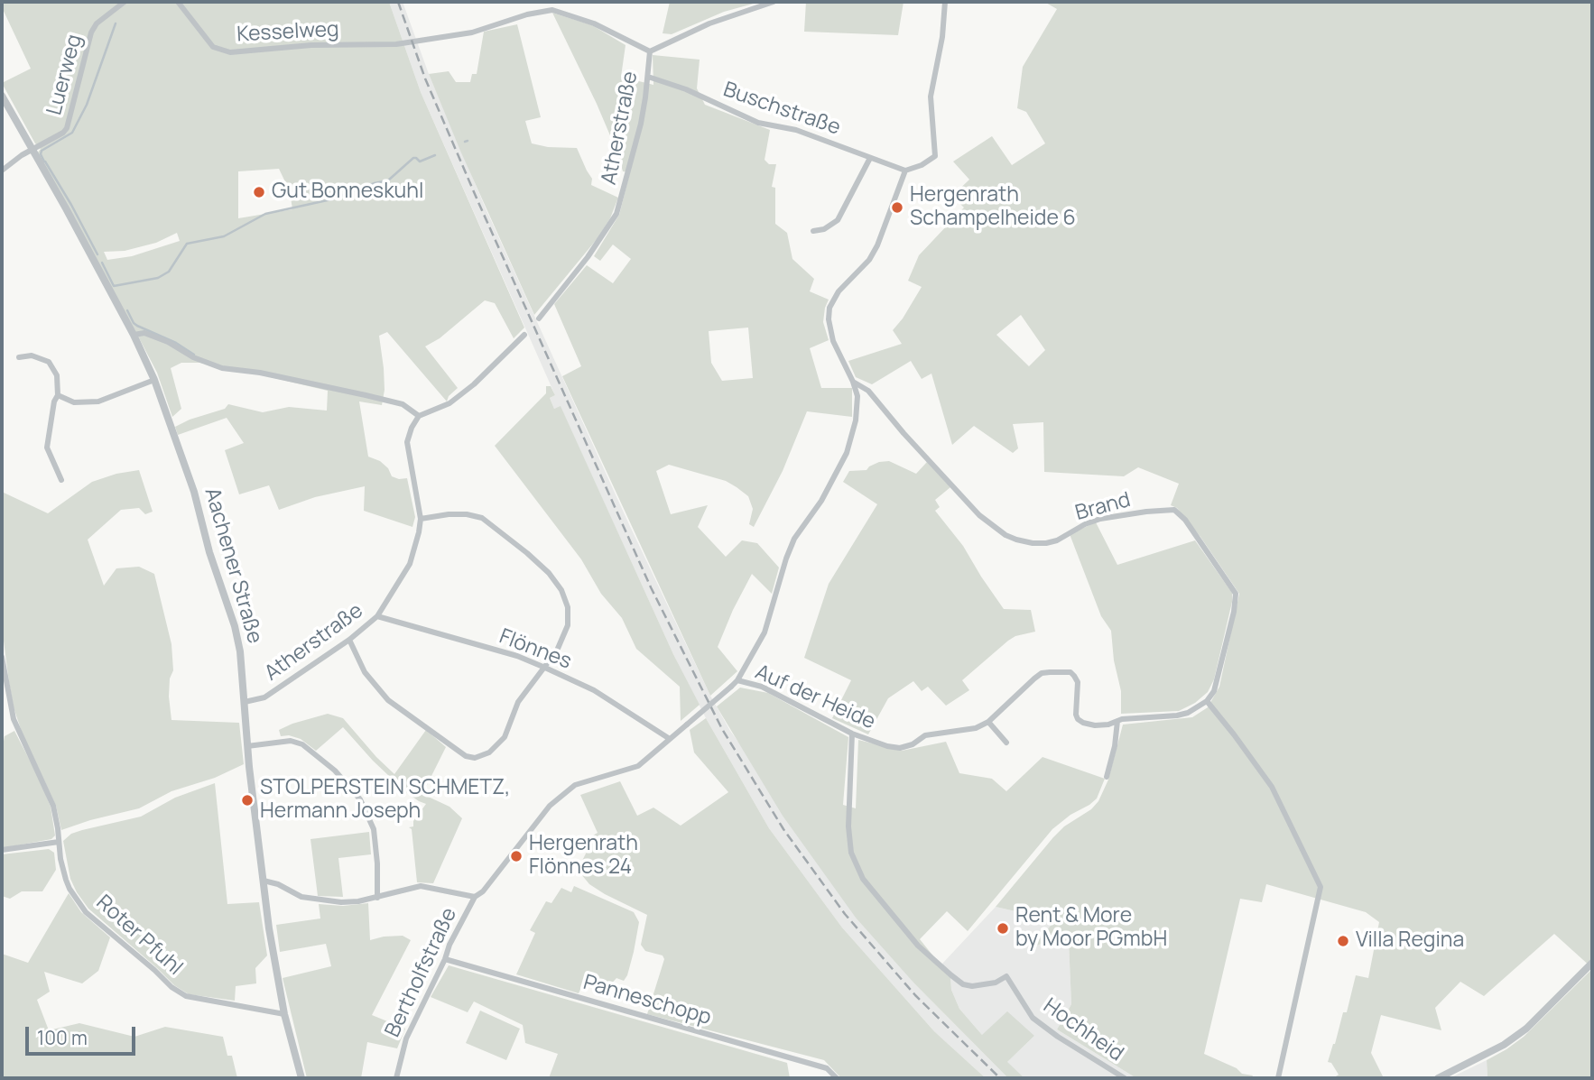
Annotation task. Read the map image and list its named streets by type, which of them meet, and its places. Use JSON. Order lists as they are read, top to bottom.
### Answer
{
  "streets": {
    "street": [
      "Kesselweg",
      "Luerweg",
      "Buschstraße",
      "Atherstraße",
      "Brand",
      "Aachener Straße",
      "Flönnes",
      "Auf der Heide",
      "Roter Pfuhl",
      "Bertholfstraße",
      "Panneschopp",
      "Hochheid"
    ]
  },
  "crossings": [
    ["Kesselweg", "Atherstraße"],
    ["Luerweg", "Aachener Straße"],
    ["Buschstraße", "Atherstraße"],
    ["Atherstraße", "Aachener Straße"],
    ["Atherstraße", "Flönnes"],
    ["Brand", "Auf der Heide"],
    ["Brand", "Bertholfstraße"],
    ["Aachener Straße", "Roter Pfuhl"],
    ["Flönnes", "Bertholfstraße"],
    ["Auf der Heide", "Bertholfstraße"],
    ["Auf der Heide", "Hochheid"],
    ["Bertholfstraße", "Panneschopp"]
  ],
  "places": [
    "Gut Bonneskuhl",
    "Hergenrath Schampelheide 6",
    "STOLPERSTEIN SCHMETZ, Hermann Joseph",
    "Hergenrath Flönnes 24",
    "Rent & More by Moor PGmbH",
    "Villa Regina"
  ],
  "scale_bar": "100 m"
}
